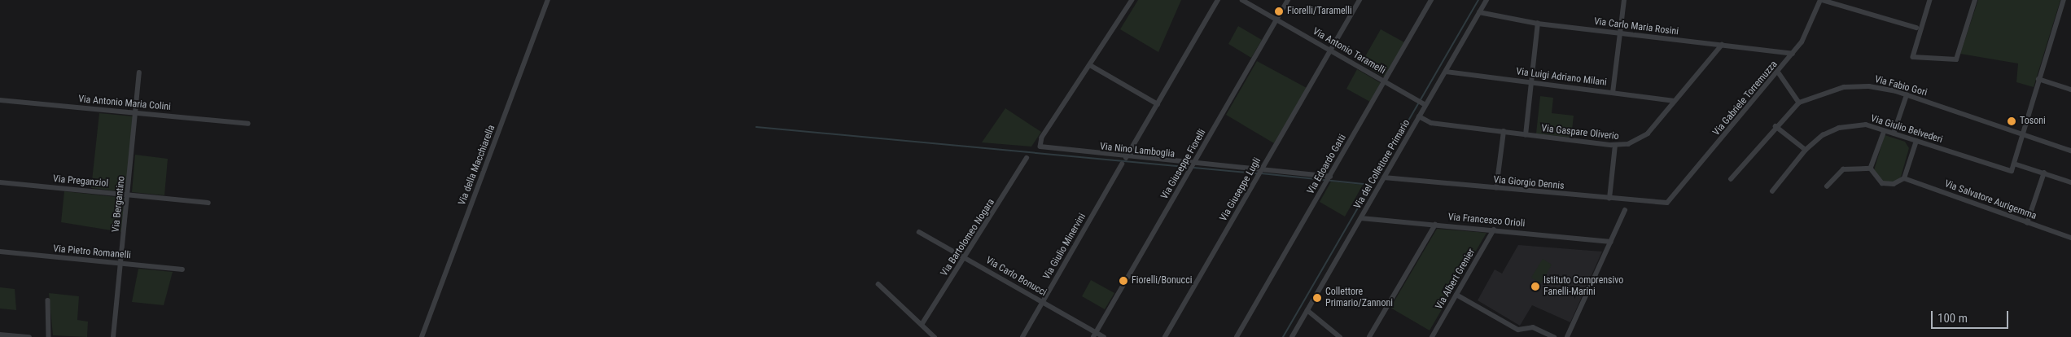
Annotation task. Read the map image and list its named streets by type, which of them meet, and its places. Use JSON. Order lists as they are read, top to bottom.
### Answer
{
  "streets": {
    "street": [
      "Via Carlo Maria Rosini",
      "Via Antonio Taramelli",
      "Via Luigi Adriano Milani",
      "Via Fabio Gori",
      "Via Gabriele Torremuzza",
      "Via Antonio Maria Colini",
      "Via Giulio Belvederi",
      "Via Gaspare Oliverio",
      "Via Nino Lamboglia",
      "Via Giuseppe Fiorelli",
      "Via Edoardo Gatti",
      "Via del Collettore Primario",
      "Via della Macchiarella",
      "Via Preganziol",
      "Via Giorgio Dennis",
      "Via Giuseppe Lugli",
      "Via Salvatore Aurigemma",
      "Via Bergantino",
      "Via Francesco Orioli",
      "Via Bartolomeo Nogara",
      "Via Giulio Minervini",
      "Via Pietro Romanelli",
      "Via Carlo Bonucci",
      "Via Albert Grenier"
    ]
  },
  "crossings": [
    ["Via Carlo Maria Rosini", "Via Gabriele Torremuzza"],
    ["Via Carlo Maria Rosini", "Via Gaspare Oliverio"],
    ["Via Carlo Maria Rosini", "Via del Collettore Primario"],
    ["Via Antonio Taramelli", "Via Giuseppe Fiorelli"],
    ["Via Antonio Taramelli", "Via Edoardo Gatti"],
    ["Via Antonio Taramelli", "Via del Collettore Primario"],
    ["Via Antonio Taramelli", "Via Giuseppe Lugli"],
    ["Via Luigi Adriano Milani", "Via Gaspare Oliverio"],
    ["Via Luigi Adriano Milani", "Via del Collettore Primario"],
    ["Via Gabriele Torremuzza", "Via Giorgio Dennis"],
    ["Via Antonio Maria Colini", "Via Bergantino"],
    ["Via Gaspare Oliverio", "Via del Collettore Primario"],
    ["Via Nino Lamboglia", "Via Giuseppe Fiorelli"],
    ["Via Nino Lamboglia", "Via Edoardo Gatti"],
    ["Via Nino Lamboglia", "Via Giuseppe Lugli"],
    ["Via Giuseppe Fiorelli", "Via Carlo Bonucci"],
    ["Via del Collettore Primario", "Via Giorgio Dennis"],
    ["Via del Collettore Primario", "Via Francesco Orioli"],
    ["Via Preganziol", "Via Bergantino"],
    ["Via Bergantino", "Via Pietro Romanelli"],
    ["Via Francesco Orioli", "Via Albert Grenier"],
    ["Via Bartolomeo Nogara", "Via Carlo Bonucci"],
    ["Via Giulio Minervini", "Via Carlo Bonucci"]
  ],
  "places": [
    "Fiorelli/Taramelli",
    "Tosoni",
    "Fiorelli/Bonucci",
    "Istituto Comprensivo Fanelli-Marini",
    "Collettore Primario/Zannoni"
  ],
  "scale_bar": "100 m"
}
